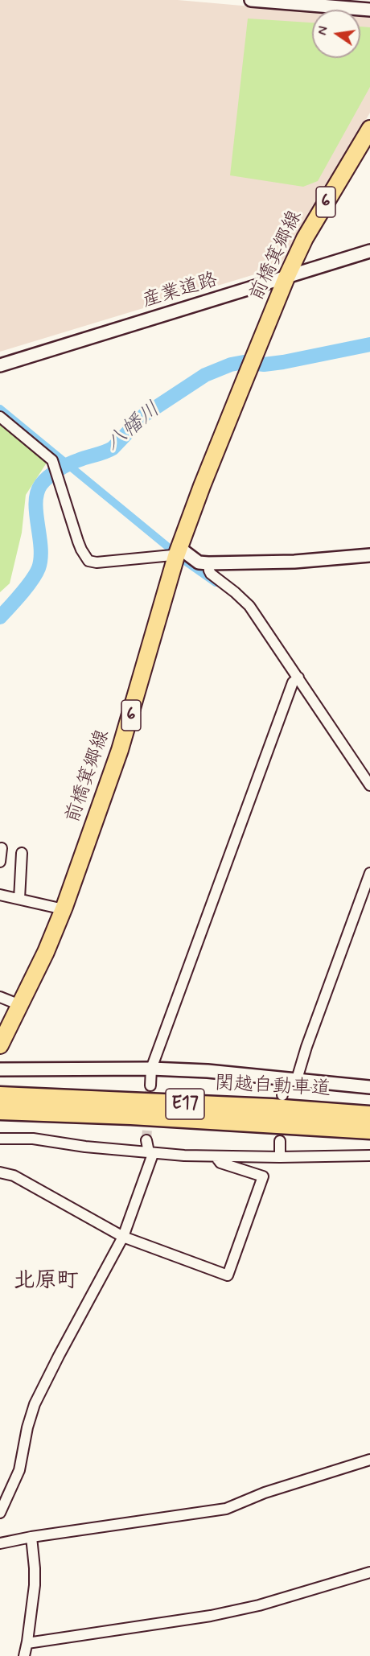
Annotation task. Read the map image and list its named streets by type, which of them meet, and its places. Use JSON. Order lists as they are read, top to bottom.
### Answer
{
  "streets": {
    "highway": ["関越自動車道", "E17"],
    "main road": ["6", "前橋箕郷線"],
    "street": ["産業道路"]
  },
  "crossings": [
    ["前橋箕郷線", "産業道路"]
  ],
  "districts": ["北原町"],
  "water": ["八幡川"],
  "north": "left"
}
